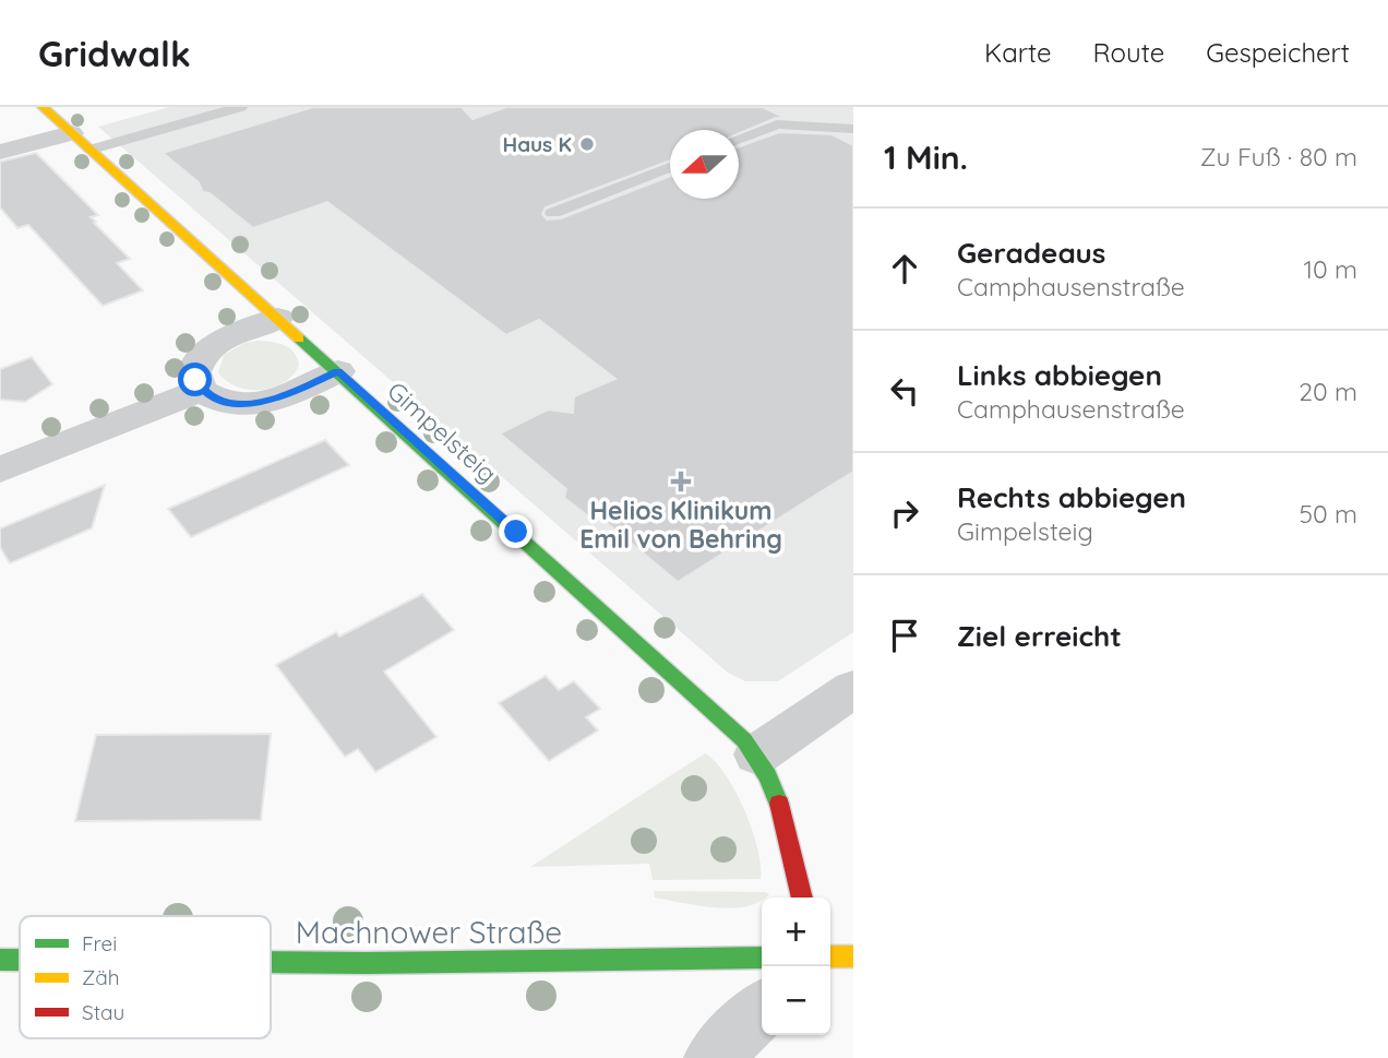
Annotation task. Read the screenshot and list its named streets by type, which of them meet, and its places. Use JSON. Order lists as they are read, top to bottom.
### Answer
{
  "streets": {
    "street": ["Gimpelsteig", "Machnower Straße"]
  },
  "places": {
    "other": ["Haus K"],
    "health": ["Helios Klinikum Emil von Behring"]
  },
  "legend": ["Frei", "Zäh", "Stau"],
  "north": "left",
  "page": {
    "header": "Gridwalk",
    "nav": ["Karte", "Route", "Gespeichert"],
    "heading": ["1 Min.", "Zu Fuß · 80 m"],
    "list": [
      ["Geradeaus", "Camphausenstraße", "10 m"],
      ["Links abbiegen", "Camphausenstraße", "20 m"],
      ["Rechts abbiegen", "Gimpelsteig", "50 m"],
      "Ziel erreicht"
    ],
    "map_buttons": ["+", "−"]
  }
}
